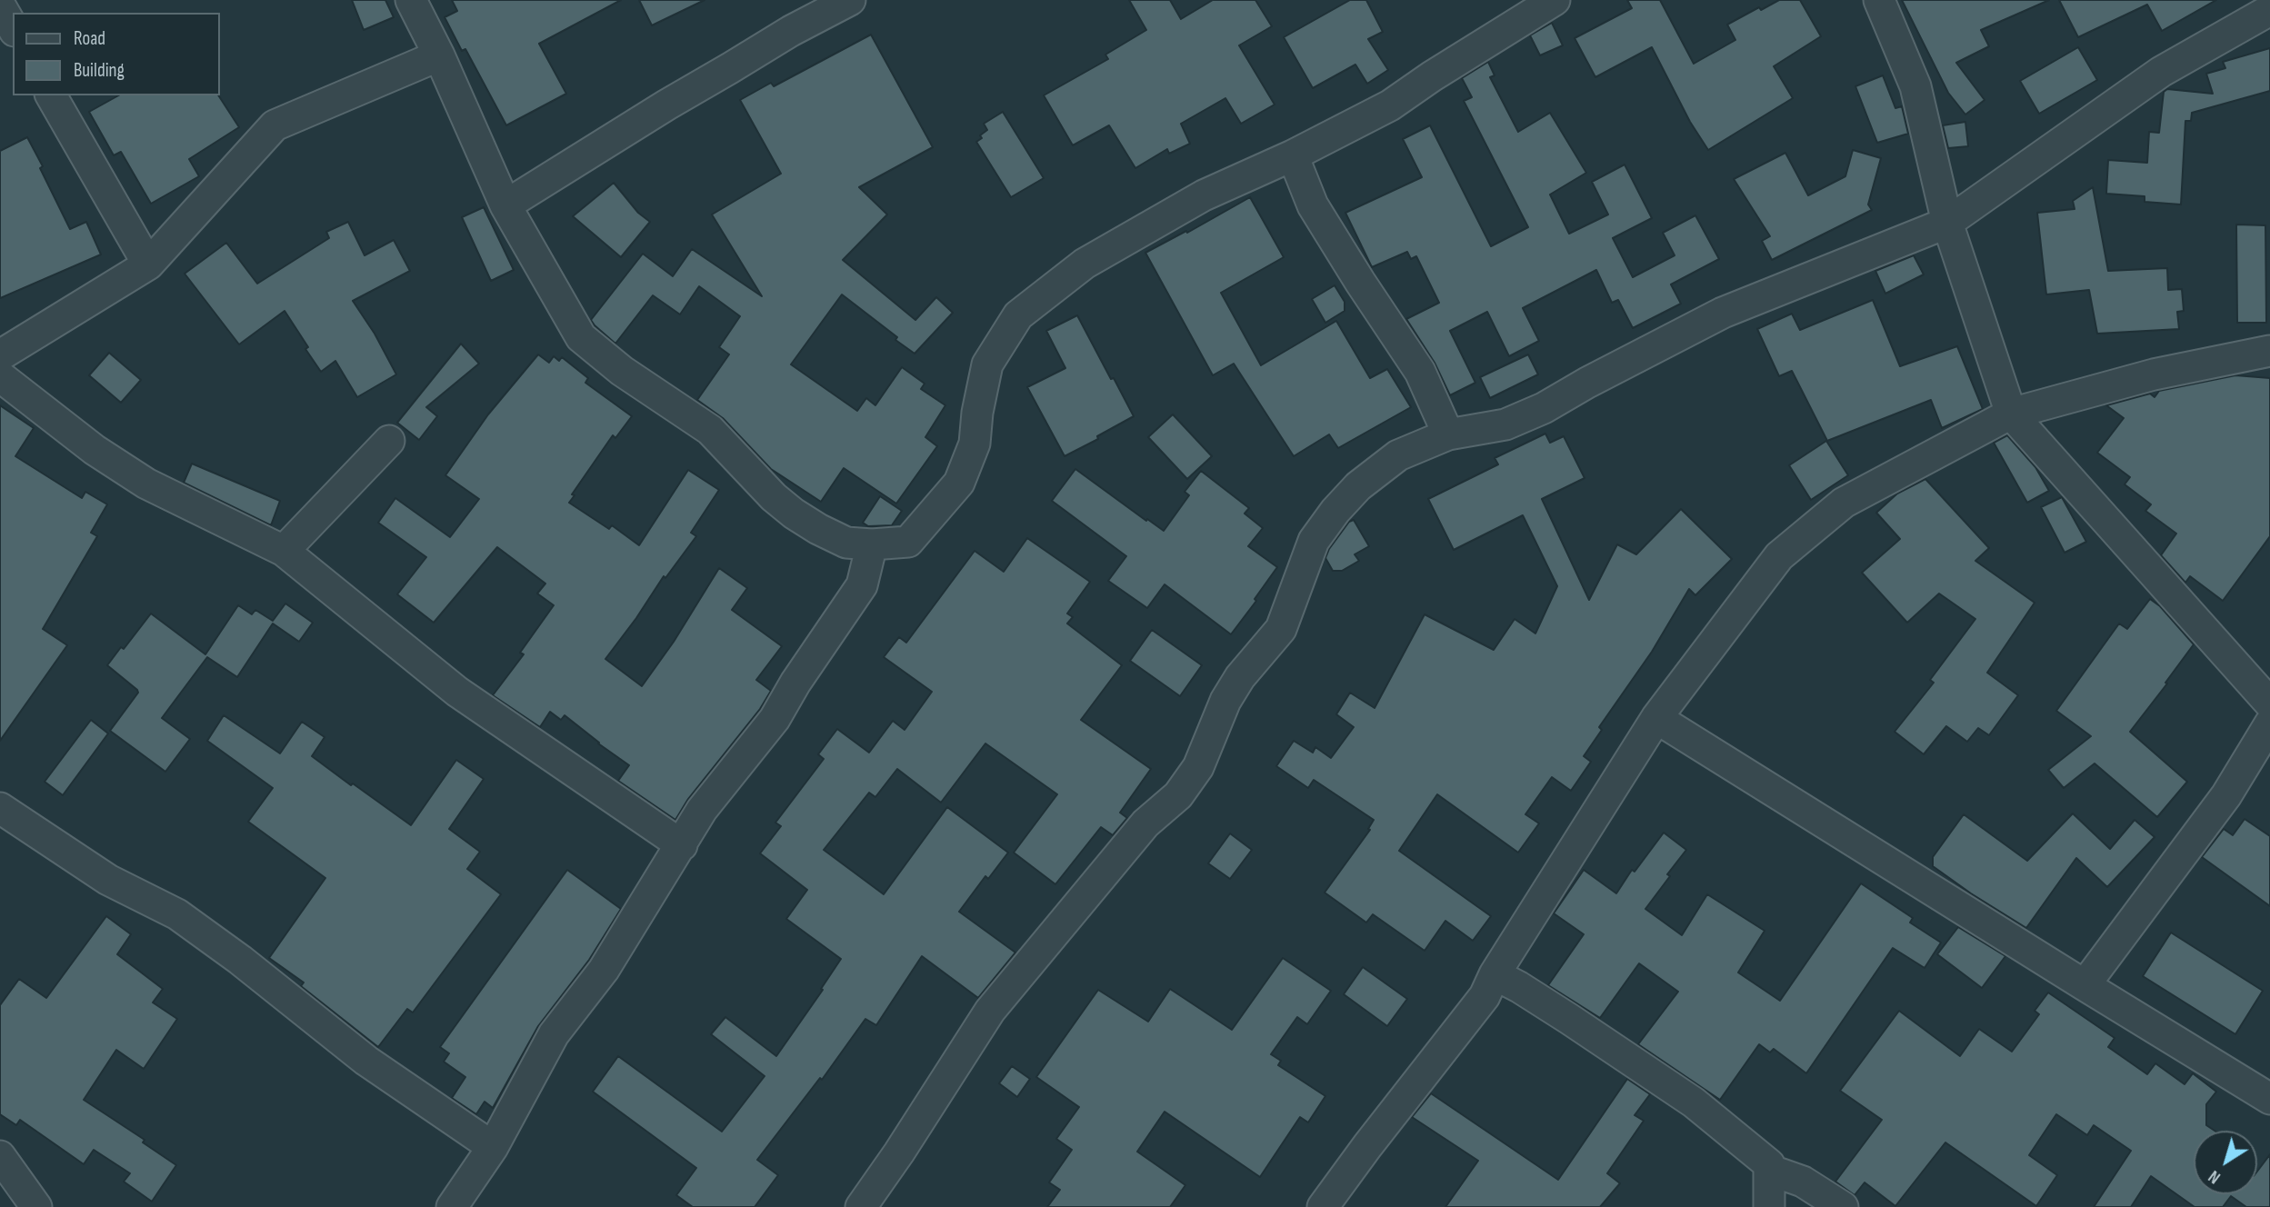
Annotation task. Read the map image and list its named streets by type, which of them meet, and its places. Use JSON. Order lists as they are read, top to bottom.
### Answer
{
  "legend": ["Road", "Building"],
  "north": "bottom left"
}
